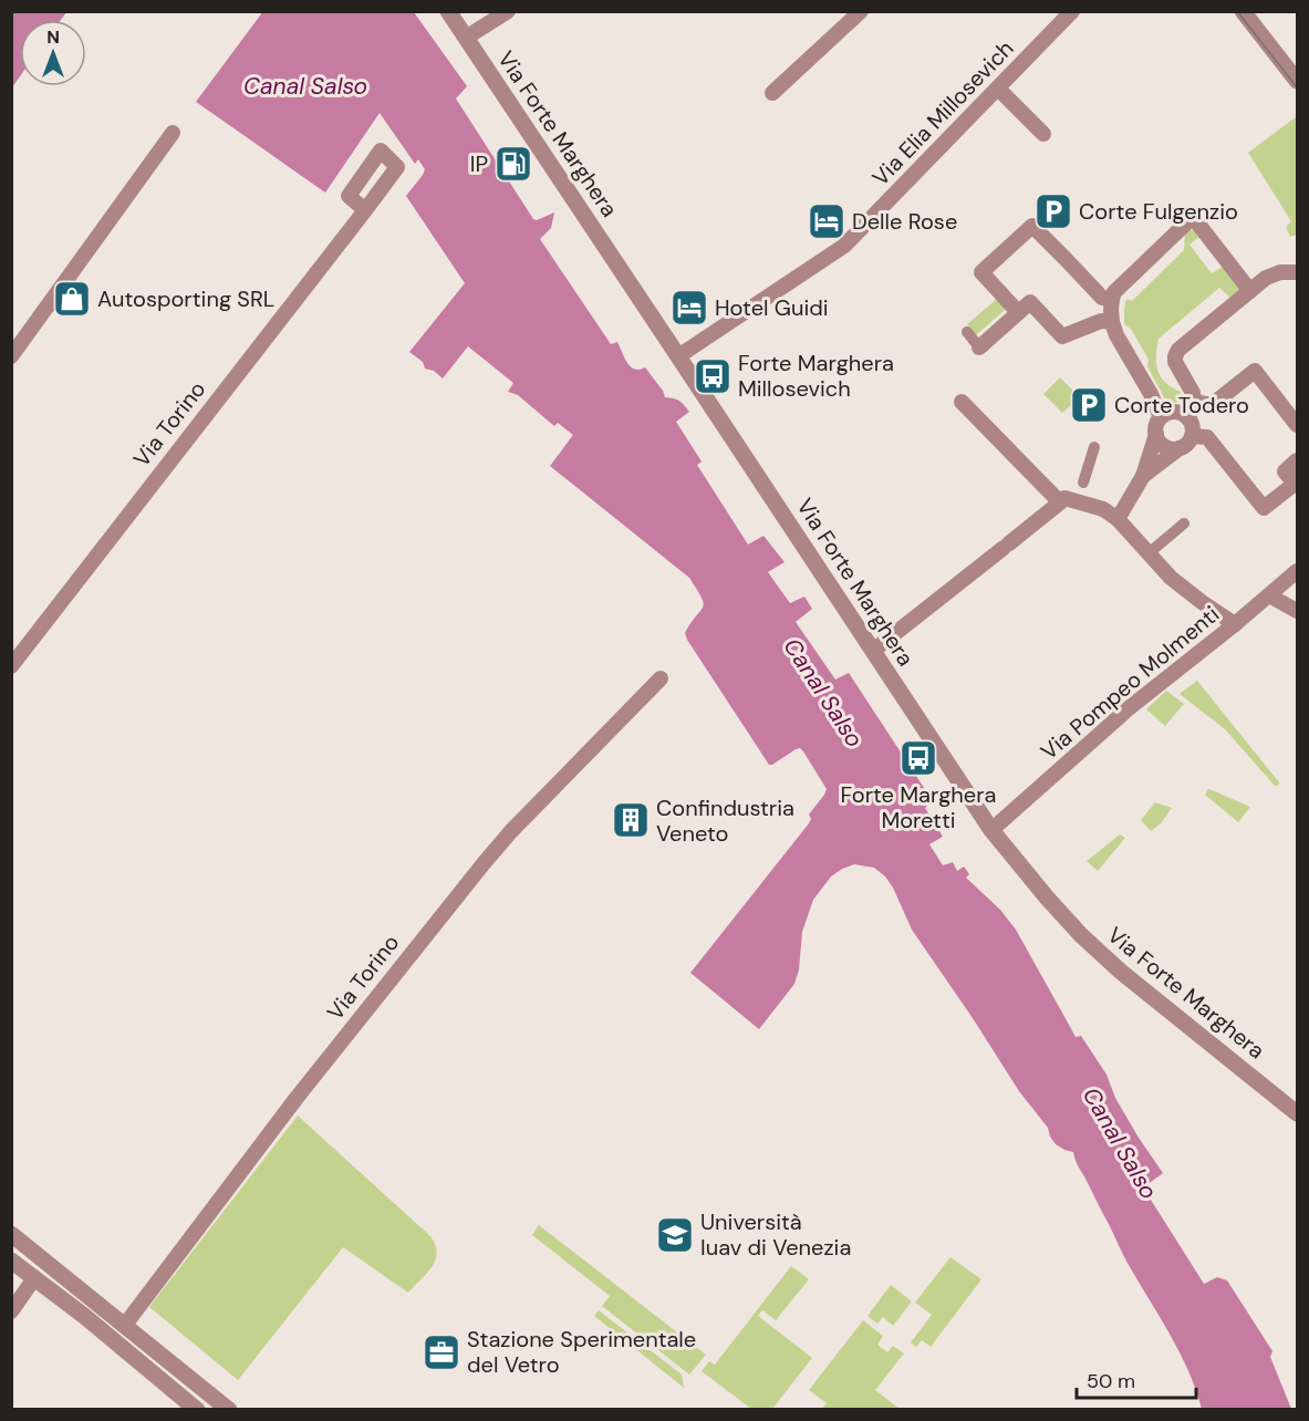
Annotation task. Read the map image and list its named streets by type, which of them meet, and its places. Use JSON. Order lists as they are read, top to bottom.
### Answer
{
  "streets": {
    "street": [
      "Via Elia Millosevich",
      "Via Forte Marghera",
      "Via Torino",
      "Via Pompeo Molmenti"
    ]
  },
  "crossings": [
    ["Via Elia Millosevich", "Via Forte Marghera"],
    ["Via Forte Marghera", "Via Pompeo Molmenti"]
  ],
  "water": ["Canal Salso"],
  "places": {
    "fuel station": ["IP"],
    "parking": ["Corte Fulgenzio", "Corte Todero"],
    "hotel": ["Delle Rose", "Hotel Guidi"],
    "shop": ["Autosporting SRL"],
    "bus stop": ["Forte Marghera Millosevich", "Forte Marghera Moretti"],
    "building": ["Confindustria Veneto"],
    "school or university": ["Università Iuav di Venezia"],
    "office": ["Stazione Sperimentale del Vetro"]
  },
  "scale_bar": "50 m",
  "north": "top"
}
